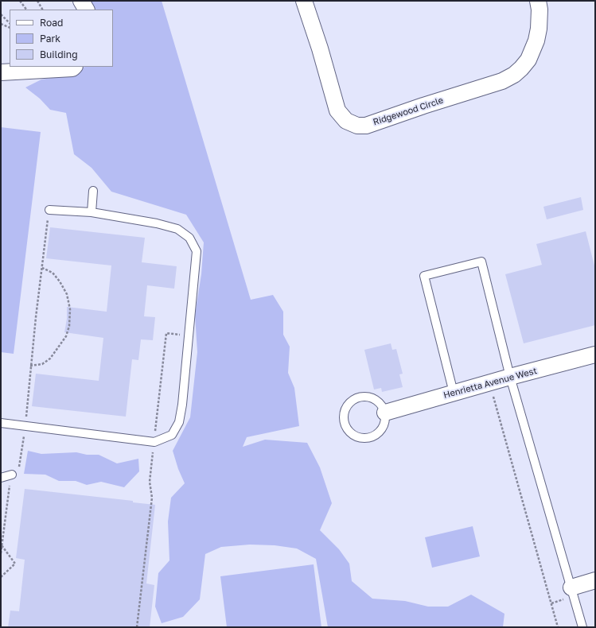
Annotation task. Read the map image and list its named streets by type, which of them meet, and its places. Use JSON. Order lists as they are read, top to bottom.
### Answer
{
  "streets": {
    "street": ["Ridgewood Circle", "Henrietta Avenue West"]
  },
  "legend": ["Road", "Park", "Building"]
}
